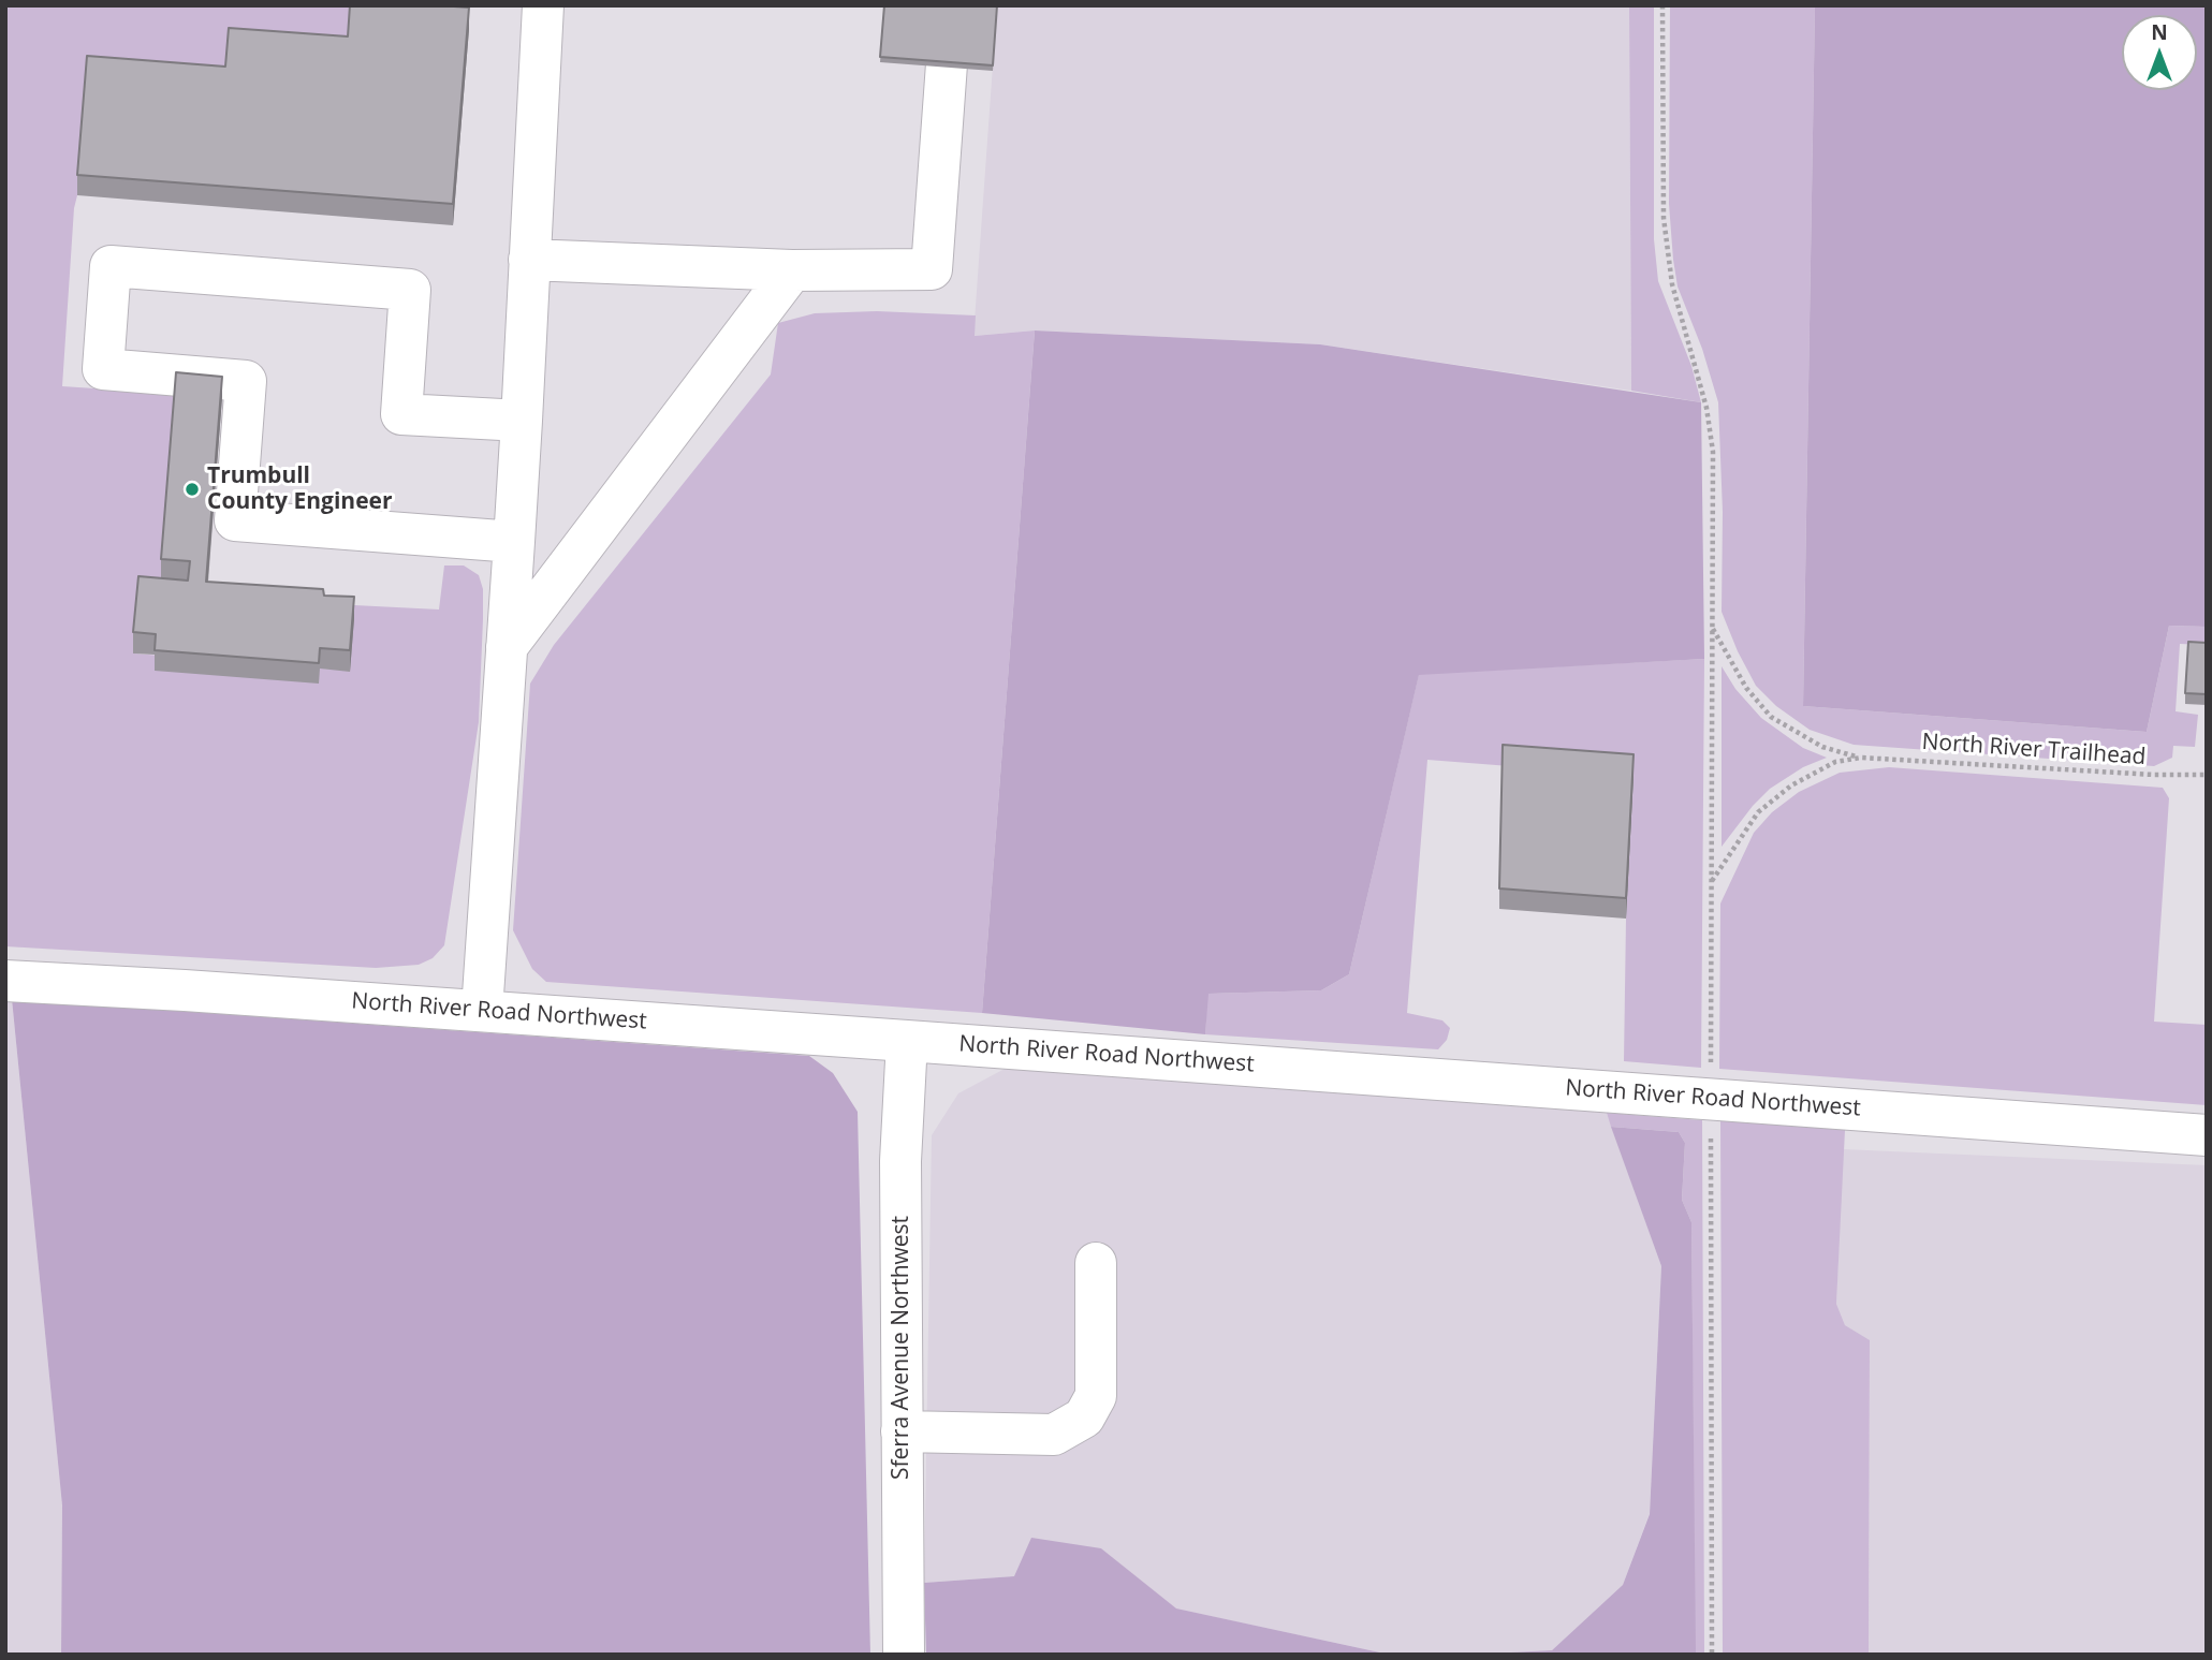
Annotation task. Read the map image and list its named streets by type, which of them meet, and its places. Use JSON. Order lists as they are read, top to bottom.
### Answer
{
  "streets": {
    "street": ["North River Road Northwest", "Sferra Avenue Northwest"],
    "path": ["North River Trailhead"]
  },
  "crossings": [
    ["North River Road Northwest", "Sferra Avenue Northwest"]
  ],
  "places": ["Trumbull County Engineer"],
  "north": "top"
}
